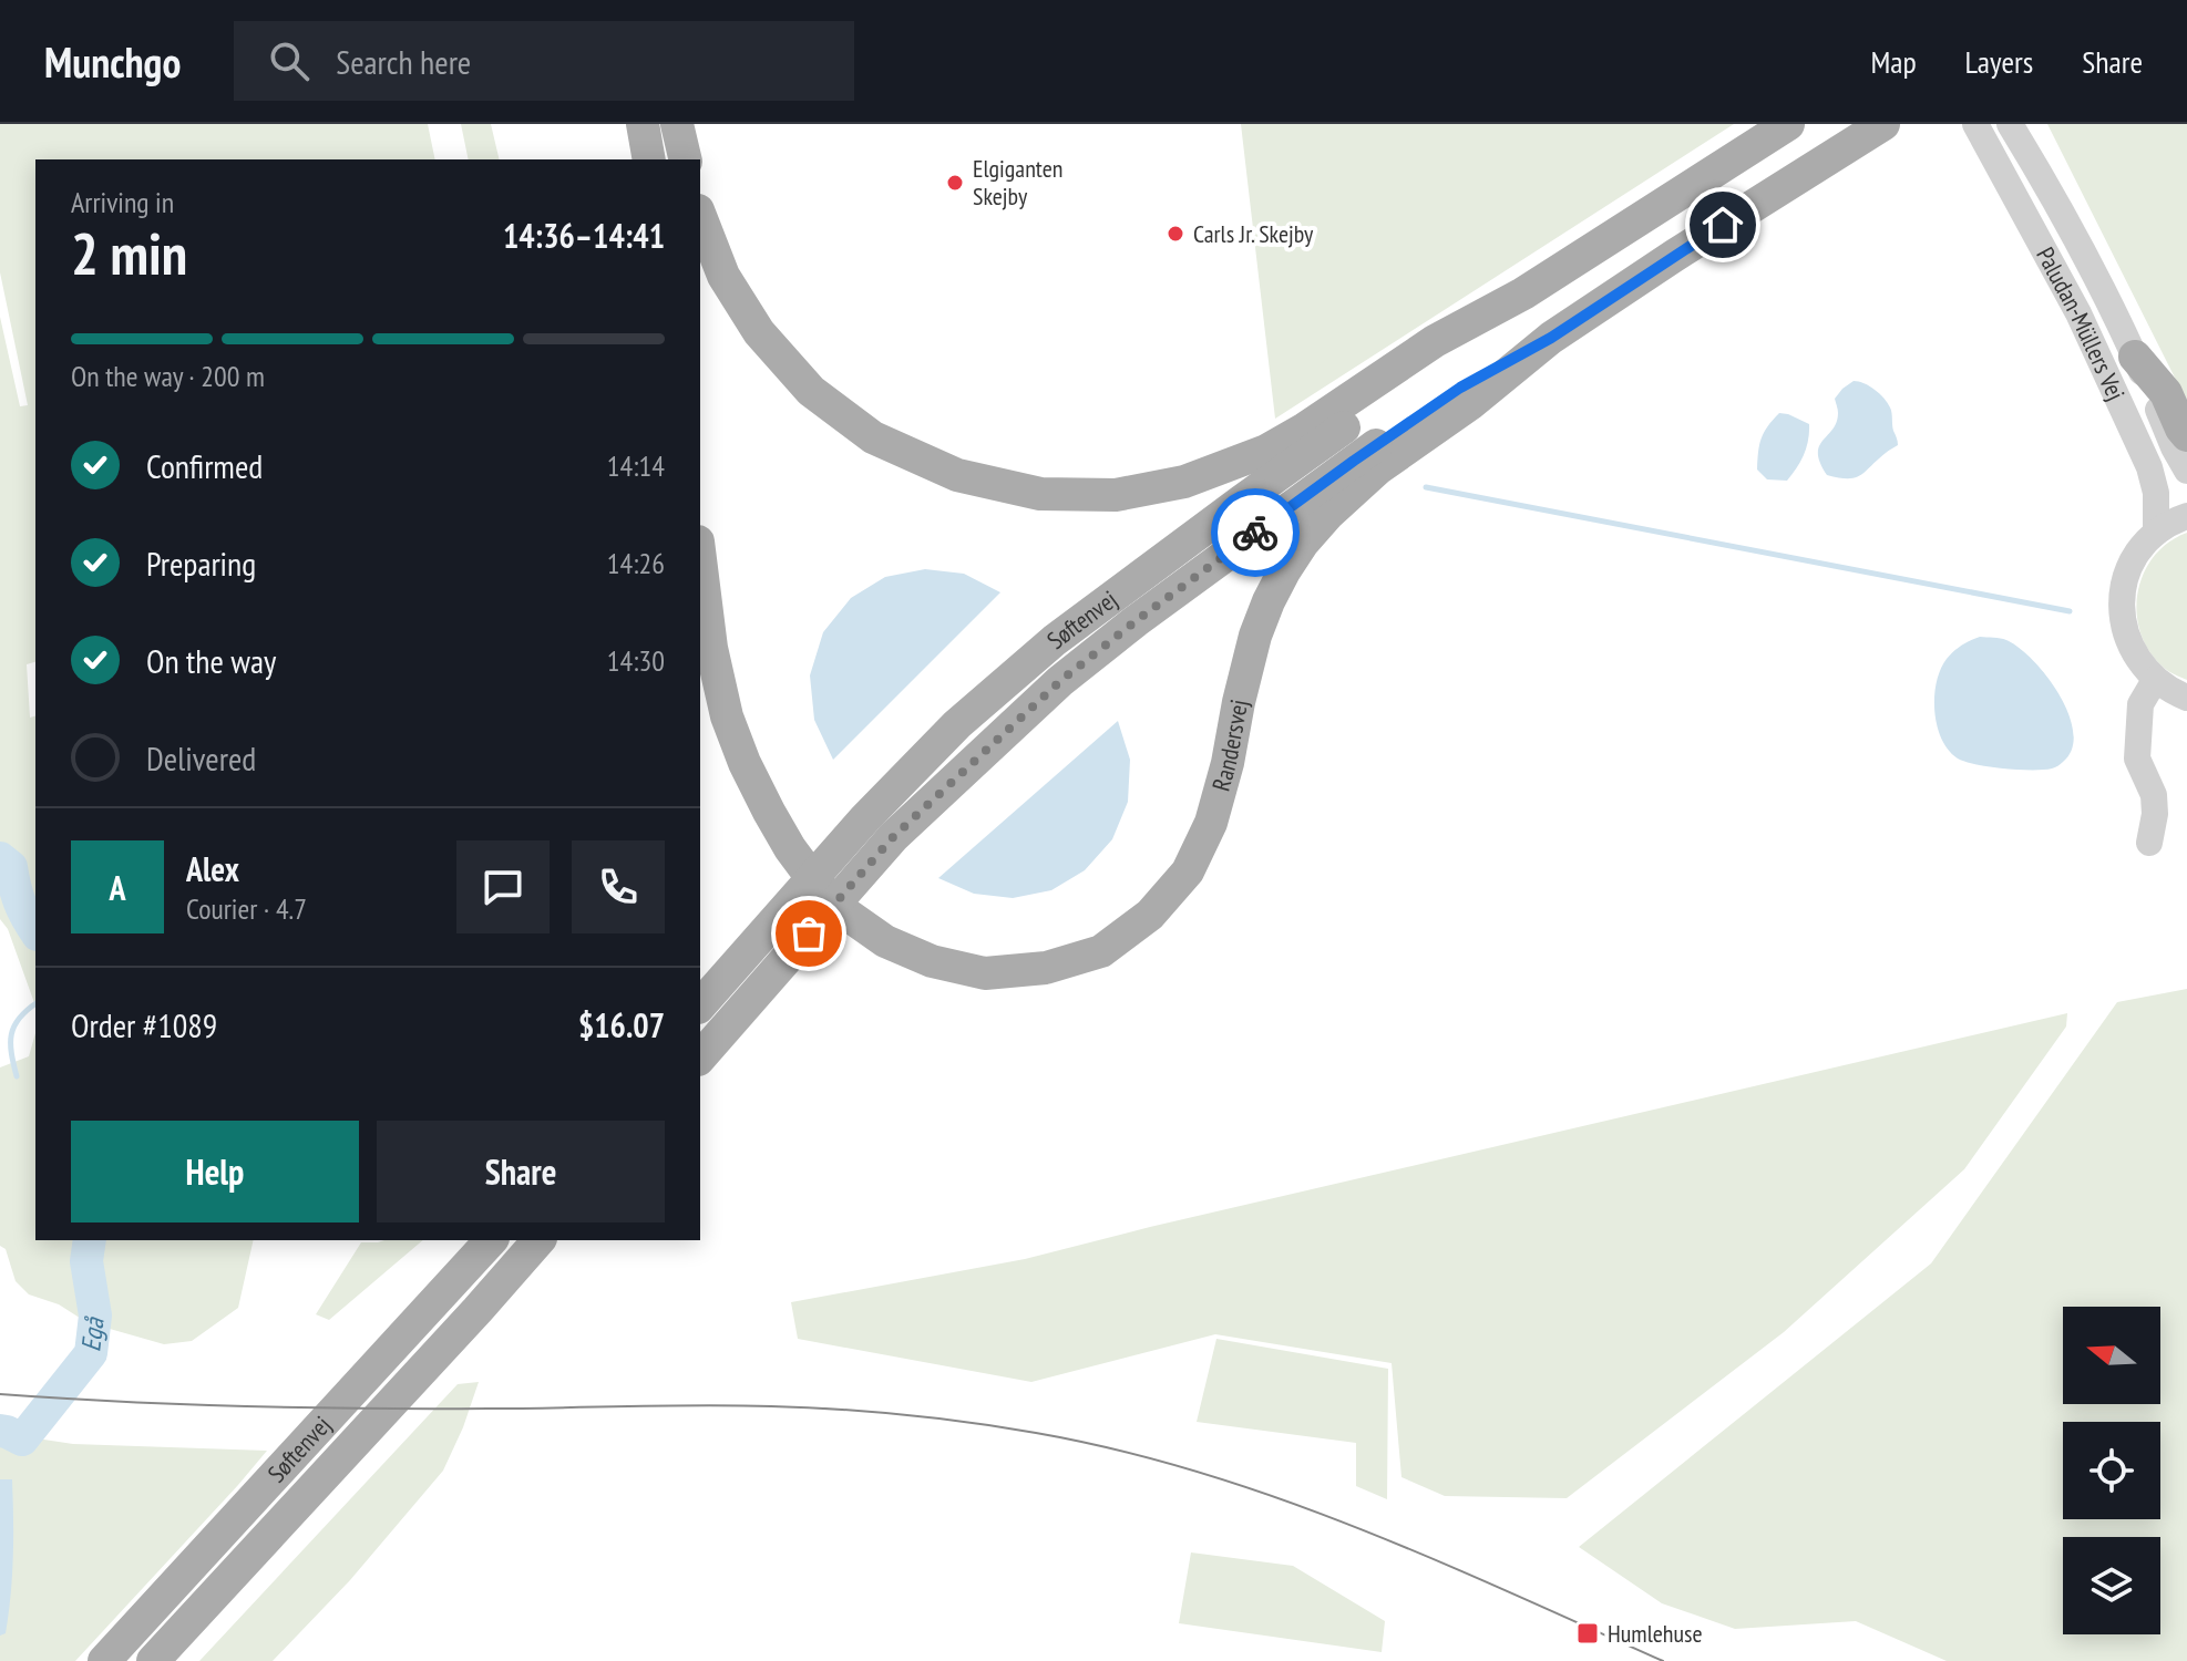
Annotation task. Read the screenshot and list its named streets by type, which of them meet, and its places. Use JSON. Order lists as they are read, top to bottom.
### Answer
{
  "streets": {
    "main road": ["Søftenvej", "Randersvej"],
    "street": ["Paludan-Müllers Vej"]
  },
  "crossings": [
    ["Søftenvej", "Randersvej"]
  ],
  "water": ["Egå"],
  "places": {
    "other": ["Elgiganten Skejby", "Carls Jr. Skejby"],
    "transit": ["Humlehuse"]
  },
  "north": "left",
  "page": {
    "header": "Munchgo",
    "search": "Search here",
    "nav": ["Map", "Layers", "Share"],
    "heading": ["2 min", "Arriving in", "14:36–14:41"],
    "panel": [
      "Alex",
      "Courier · 4.7",
      "Order #1089",
      "$16.07"
    ],
    "bar": "On the way · 200 m",
    "list": [
      ["Confirmed", "14:14"],
      ["Preparing", "14:26"],
      ["On the way", "14:30"],
      "Delivered"
    ],
    "round": "A",
    "buttons": ["Help", "Share"]
  }
}
